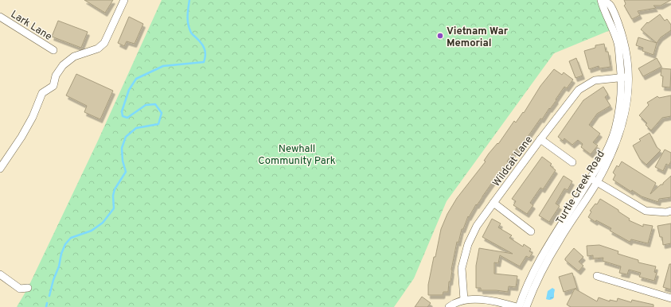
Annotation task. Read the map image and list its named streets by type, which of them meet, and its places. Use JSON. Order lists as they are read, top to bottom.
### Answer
{
  "streets": {
    "street": ["Lark Lane", "Wildcat Lane", "Turtle Creek Road"]
  },
  "crossings": [
    ["Wildcat Lane", "Turtle Creek Road"]
  ],
  "parks": ["Newhall Community Park"],
  "places": ["Vietnam War Memorial"]
}
